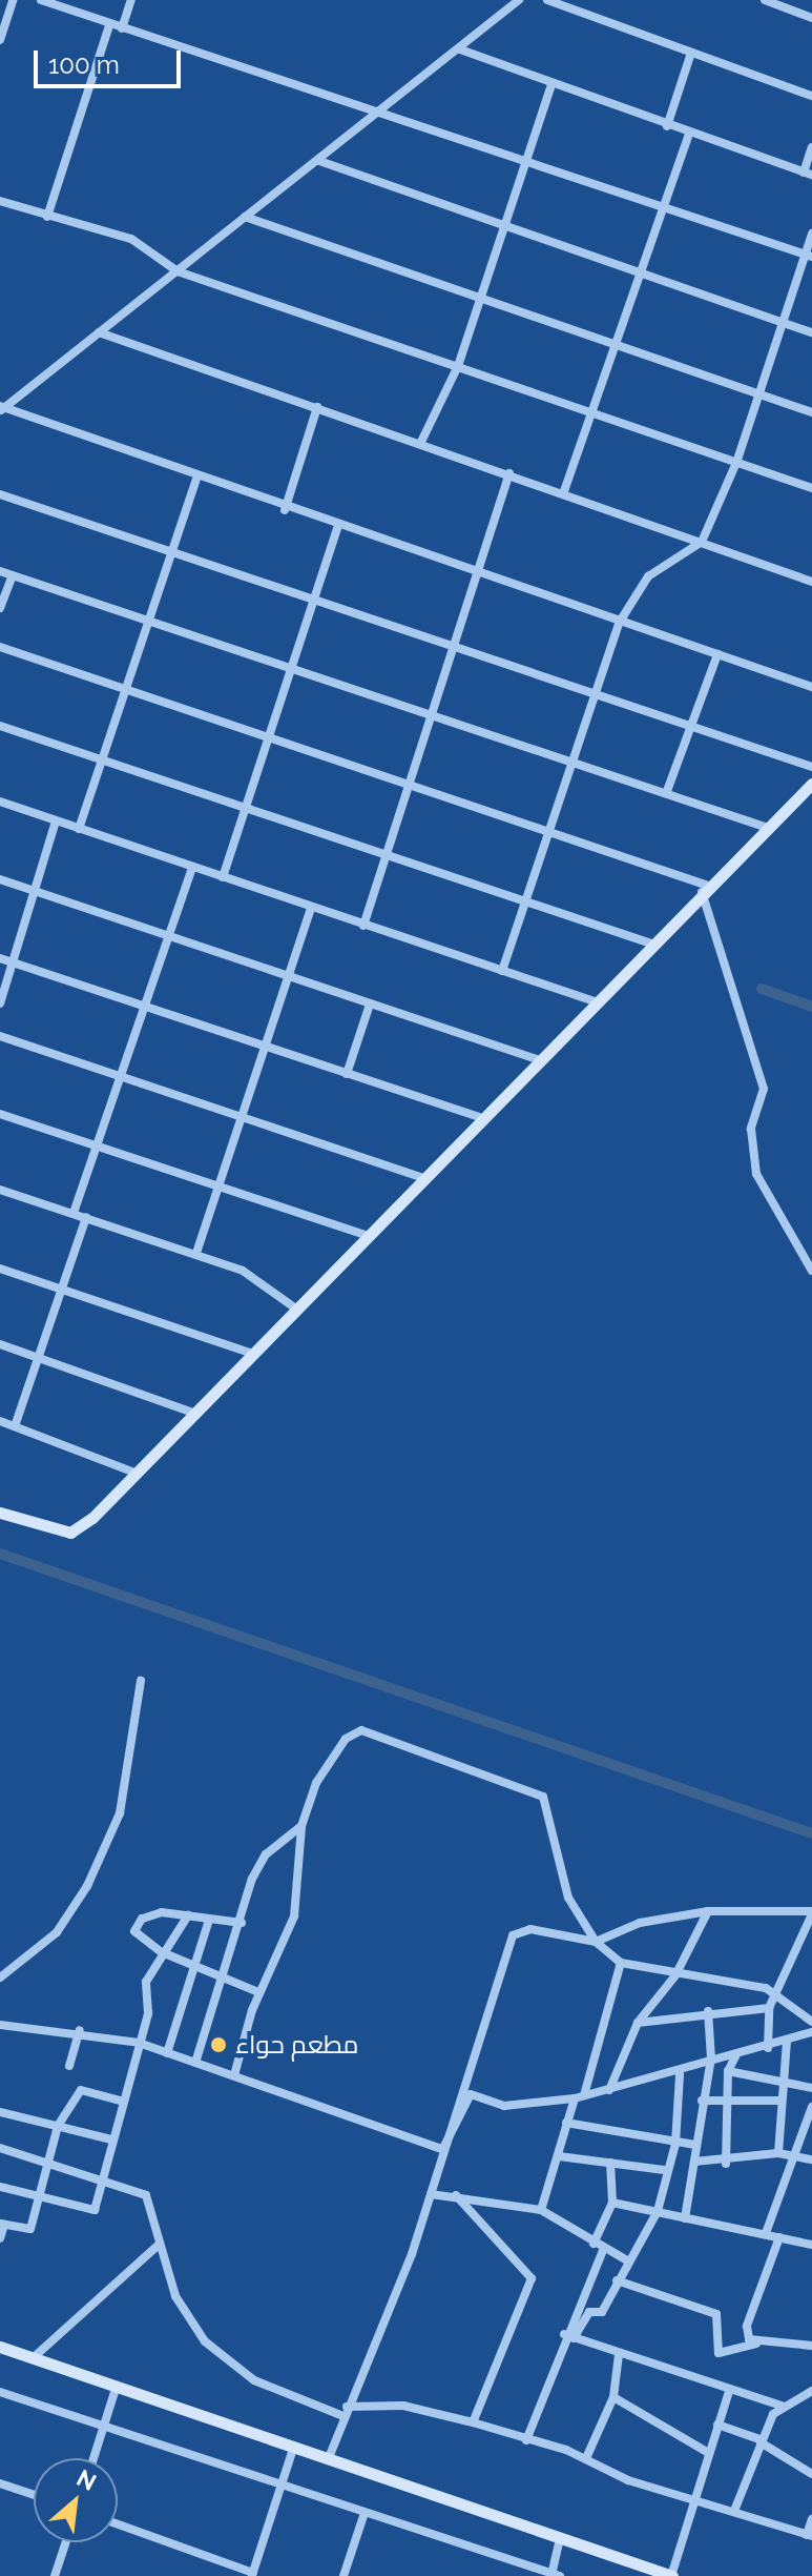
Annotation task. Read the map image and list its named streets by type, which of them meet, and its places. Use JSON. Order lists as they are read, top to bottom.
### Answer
{
  "places": ["مطعم حواء"],
  "scale_bar": "100 m",
  "north": "top right"
}
